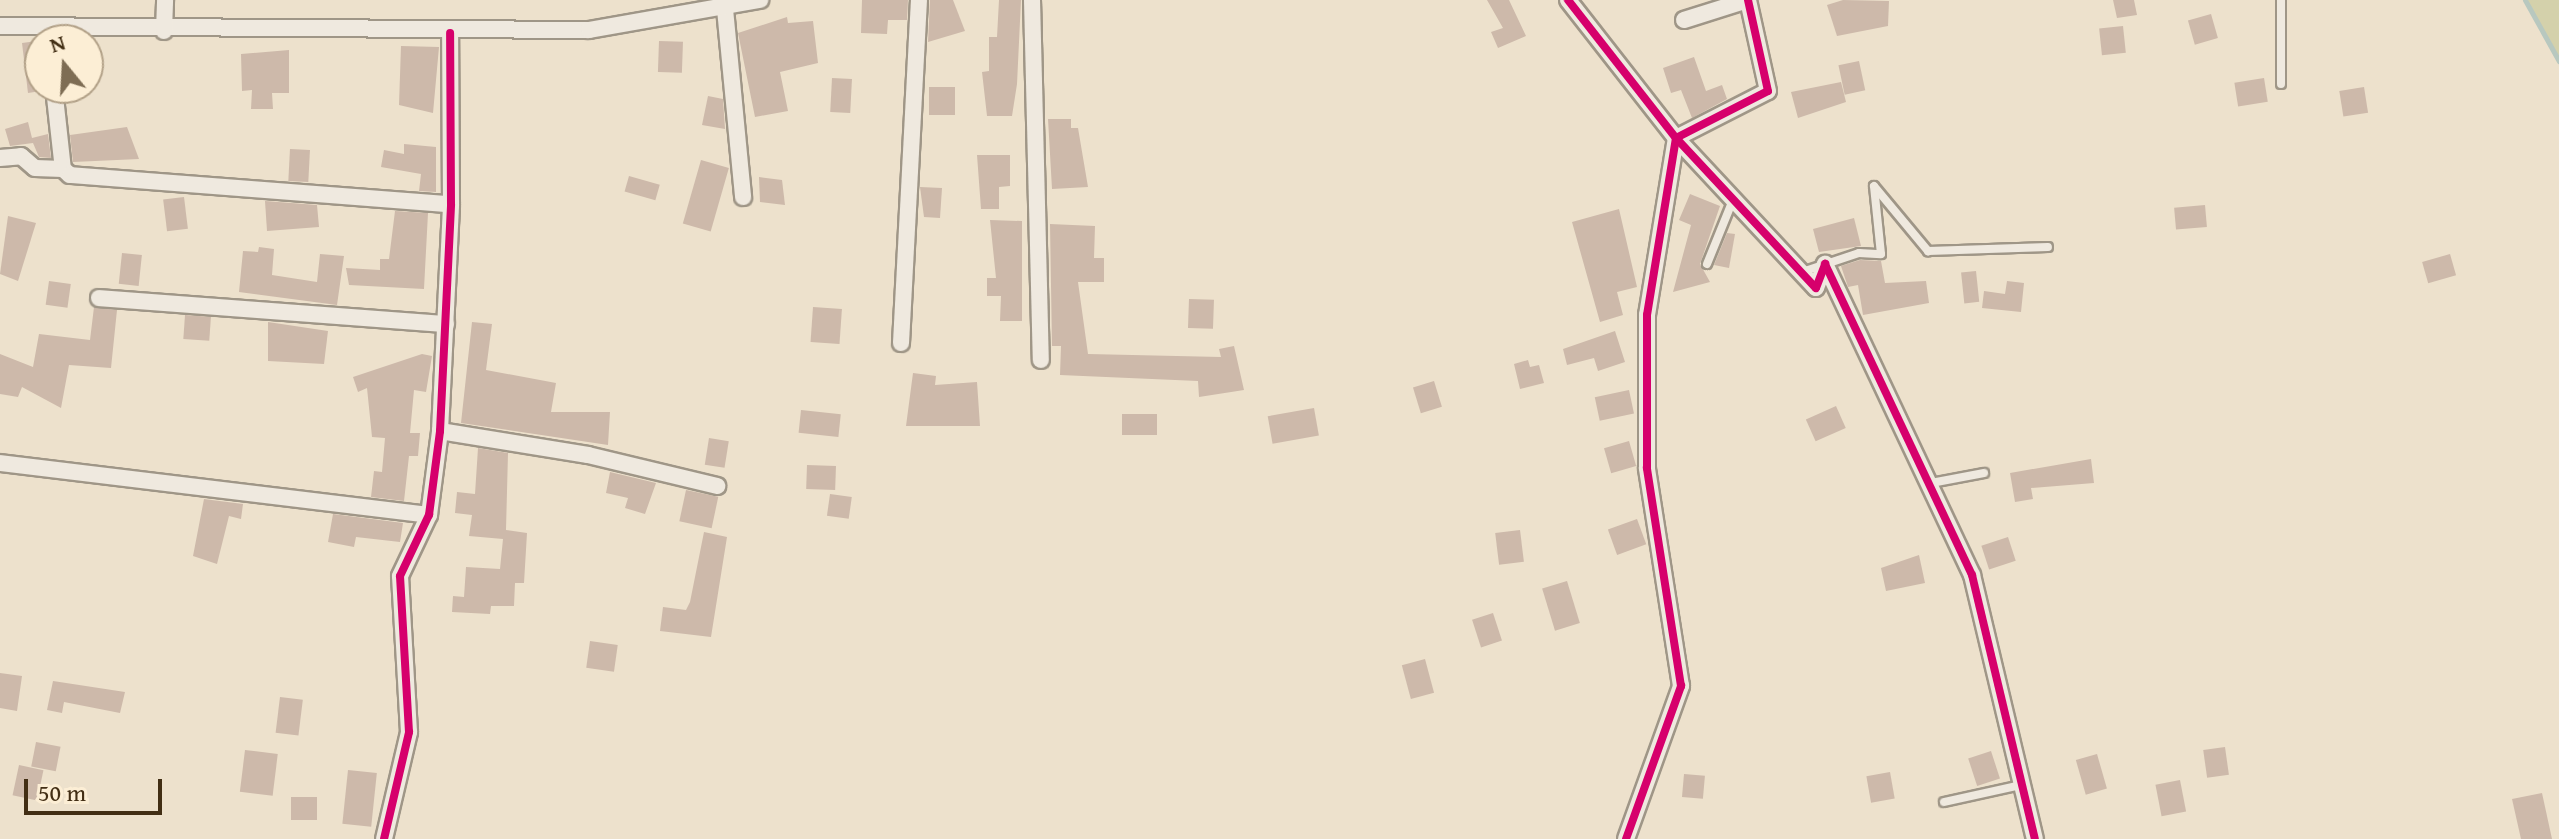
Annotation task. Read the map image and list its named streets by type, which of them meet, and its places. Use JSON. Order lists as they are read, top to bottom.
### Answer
{
  "scale_bar": "50 m",
  "north": "top"
}
